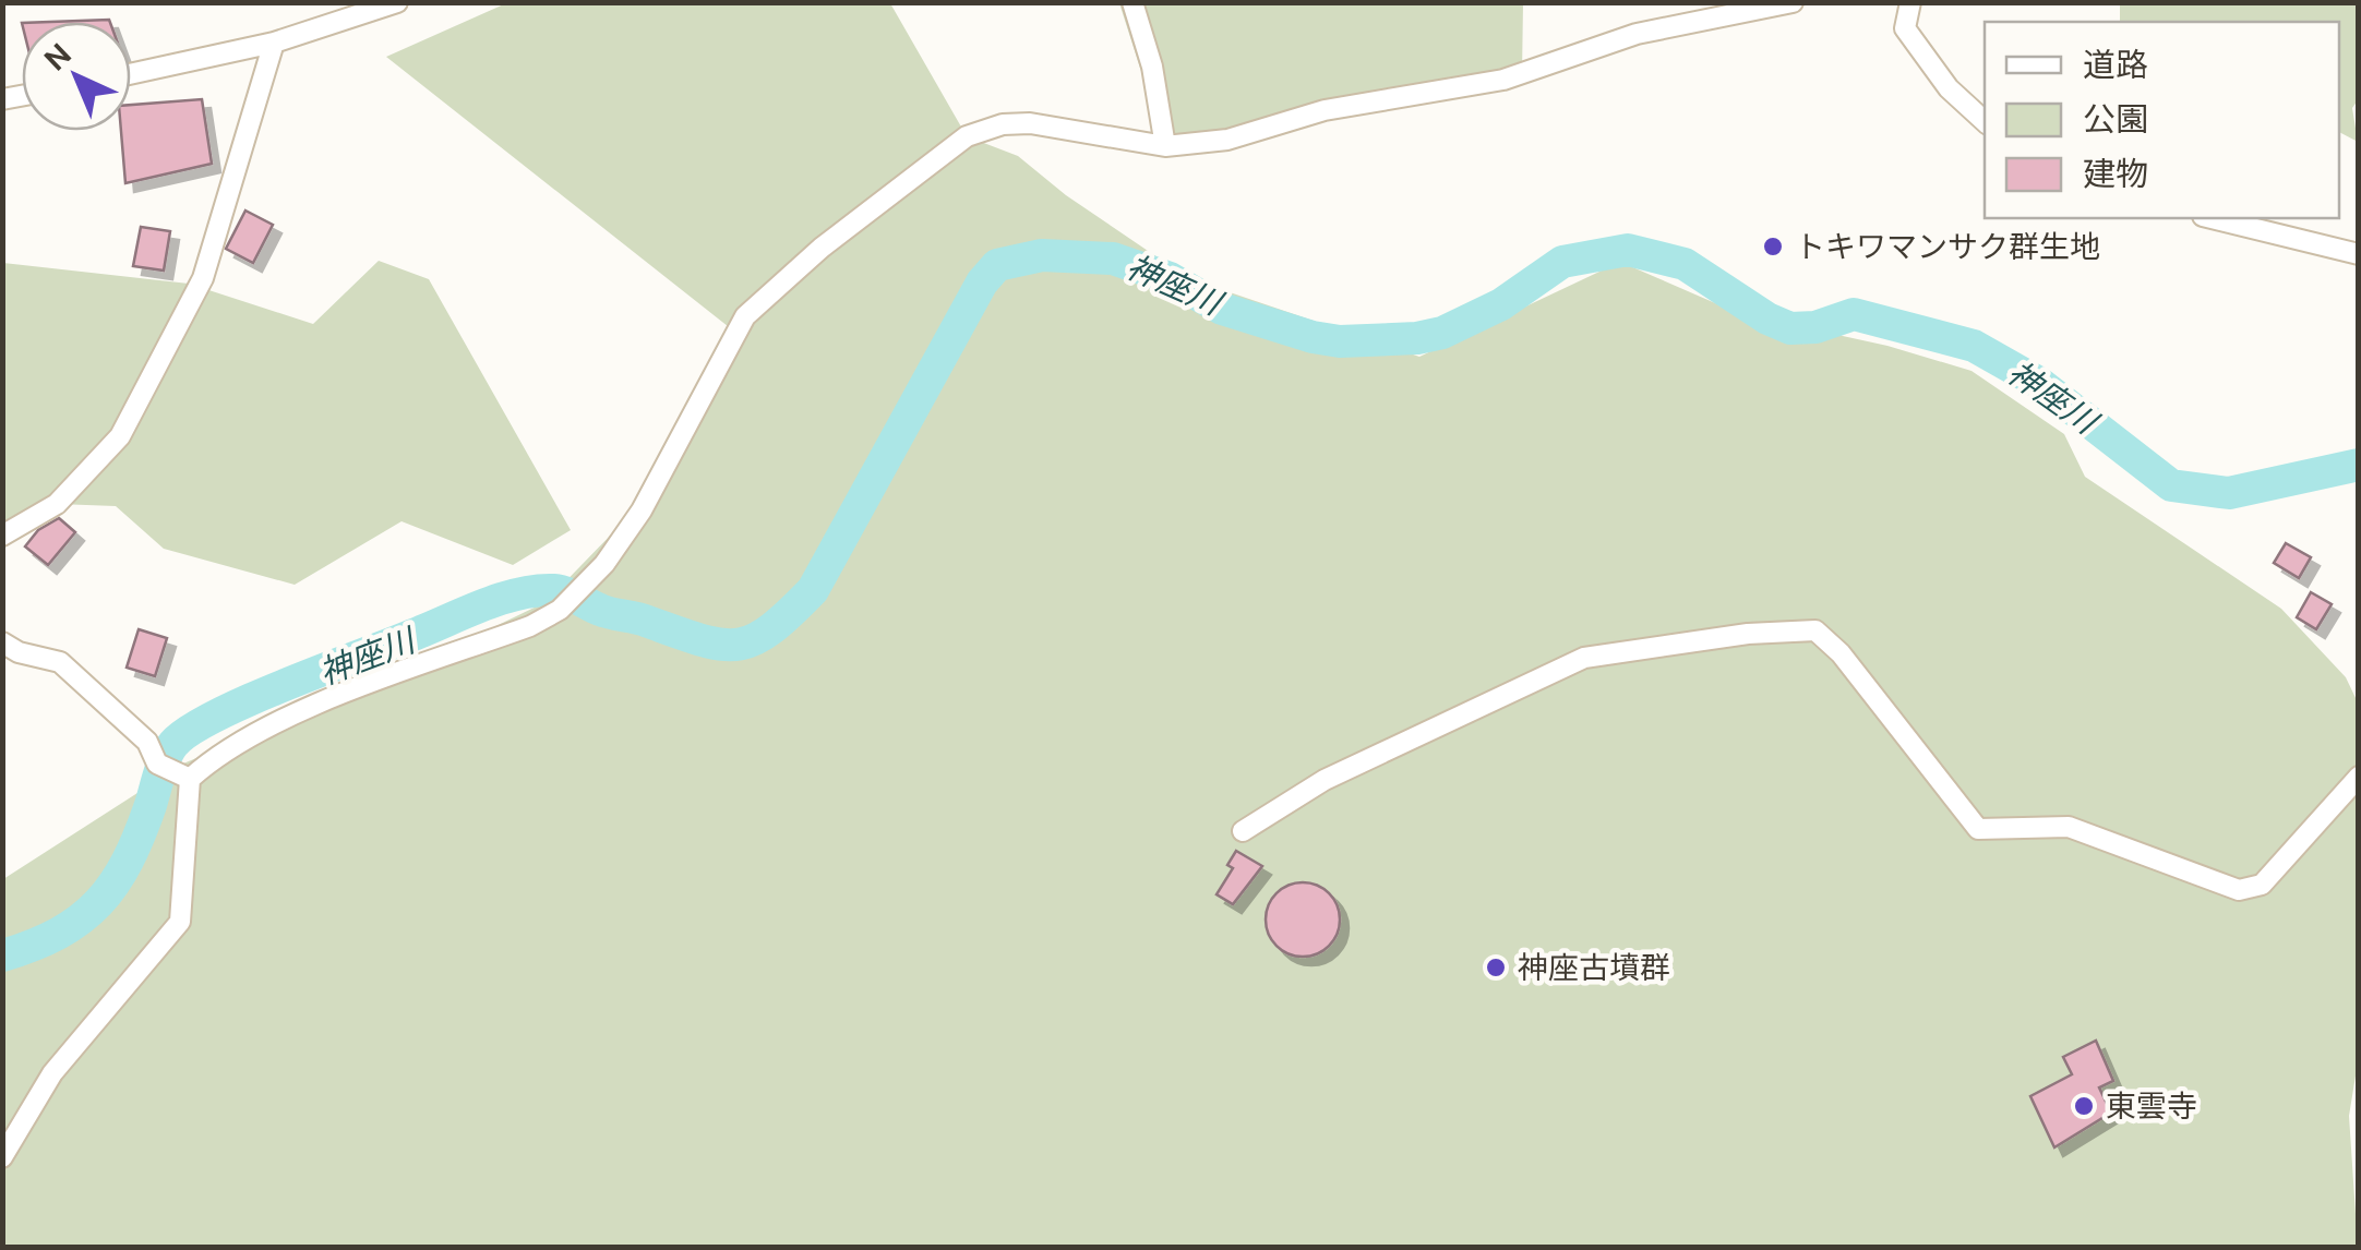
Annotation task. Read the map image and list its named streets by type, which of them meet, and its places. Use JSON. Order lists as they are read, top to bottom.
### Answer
{
  "water": ["神座川"],
  "places": ["トキワマンサク群生地", "神座古墳群", "東雲寺"],
  "legend": ["道路", "公園", "建物"],
  "north": "top left"
}
